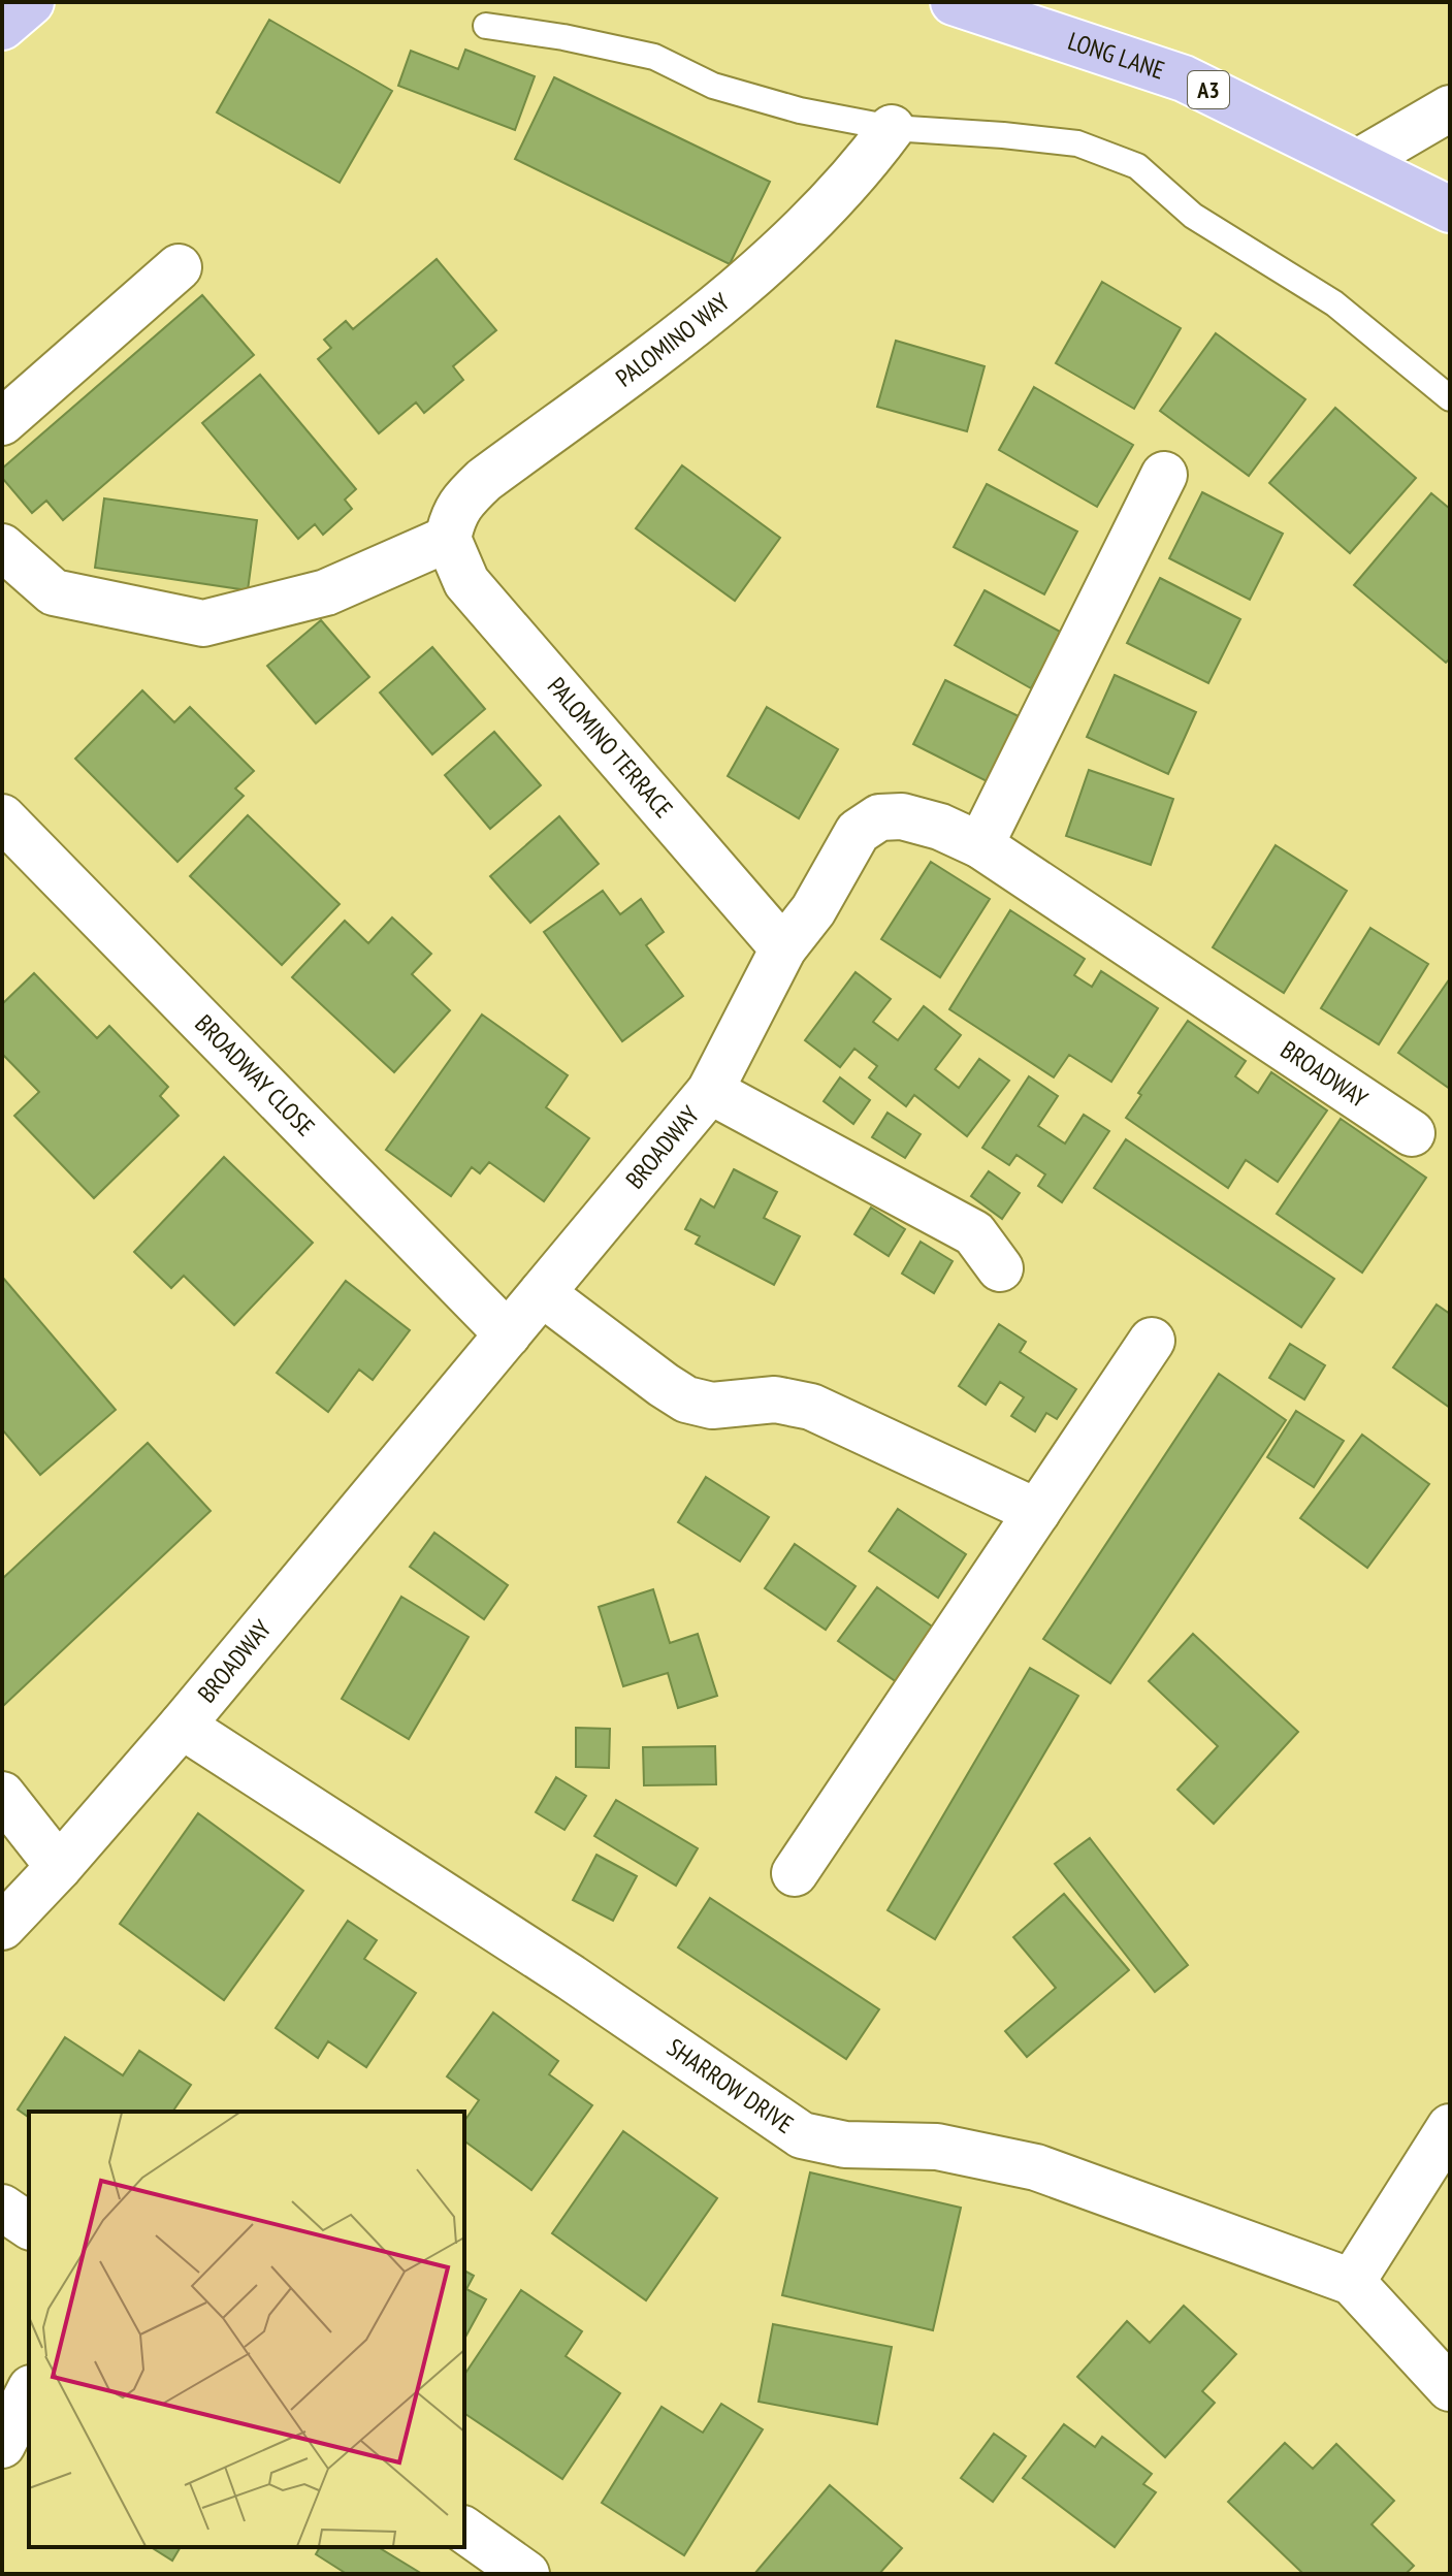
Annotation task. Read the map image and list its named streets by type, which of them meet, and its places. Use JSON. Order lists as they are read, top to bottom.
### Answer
{
  "streets": {
    "main road": ["LONG LANE", "A3"],
    "street": [
      "PALOMINO WAY",
      "PALOMINO TERRACE",
      "BROADWAY",
      "BROADWAY CLOSE",
      "SHARROW DRIVE"
    ]
  },
  "crossings": [
    ["PALOMINO WAY", "PALOMINO TERRACE"],
    ["PALOMINO TERRACE", "BROADWAY"],
    ["BROADWAY", "BROADWAY CLOSE"],
    ["BROADWAY", "SHARROW DRIVE"]
  ]
}
